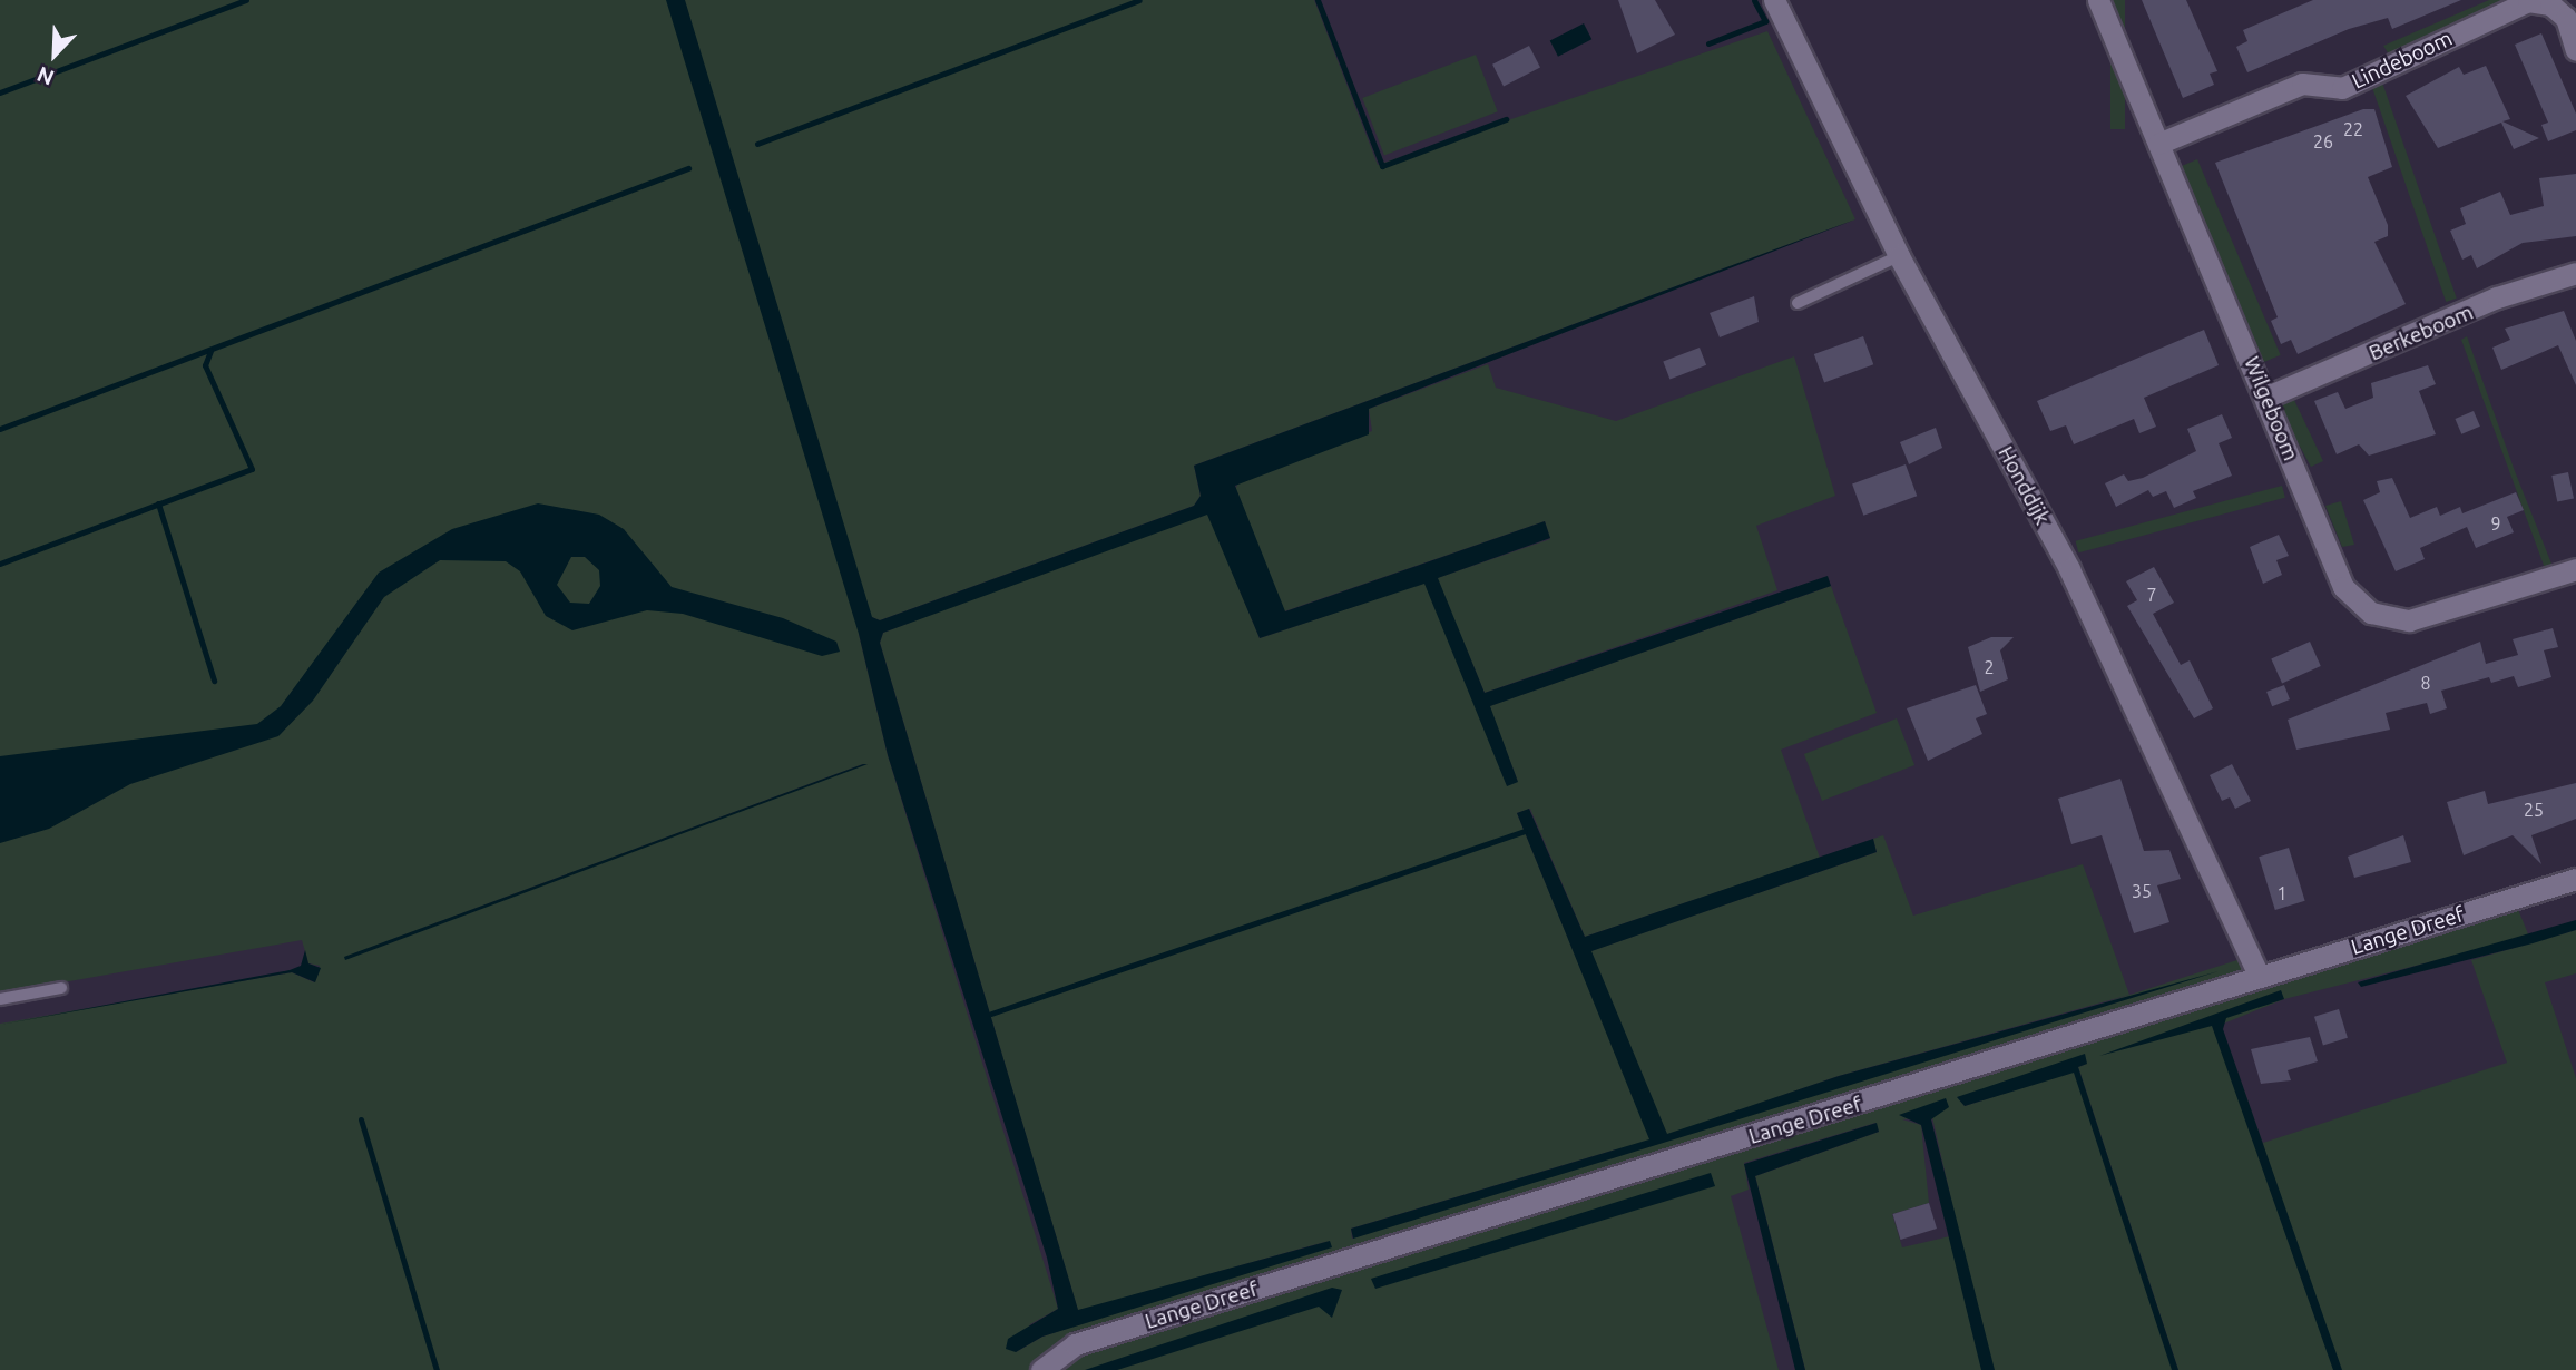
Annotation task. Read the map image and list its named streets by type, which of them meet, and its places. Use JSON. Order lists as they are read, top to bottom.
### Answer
{
  "streets": {
    "street": [
      "Lindeboom",
      "Berkeboom",
      "Wilgeboom",
      "Honddijk",
      "Lange Dreef"
    ]
  },
  "crossings": [
    ["Lindeboom", "Wilgeboom"],
    ["Berkeboom", "Wilgeboom"],
    ["Honddijk", "Lange Dreef"]
  ],
  "house_numbers": [
    "22",
    "26",
    "9",
    "7",
    "2",
    "8",
    "25",
    "35",
    "1"
  ],
  "north": "bottom left"
}
